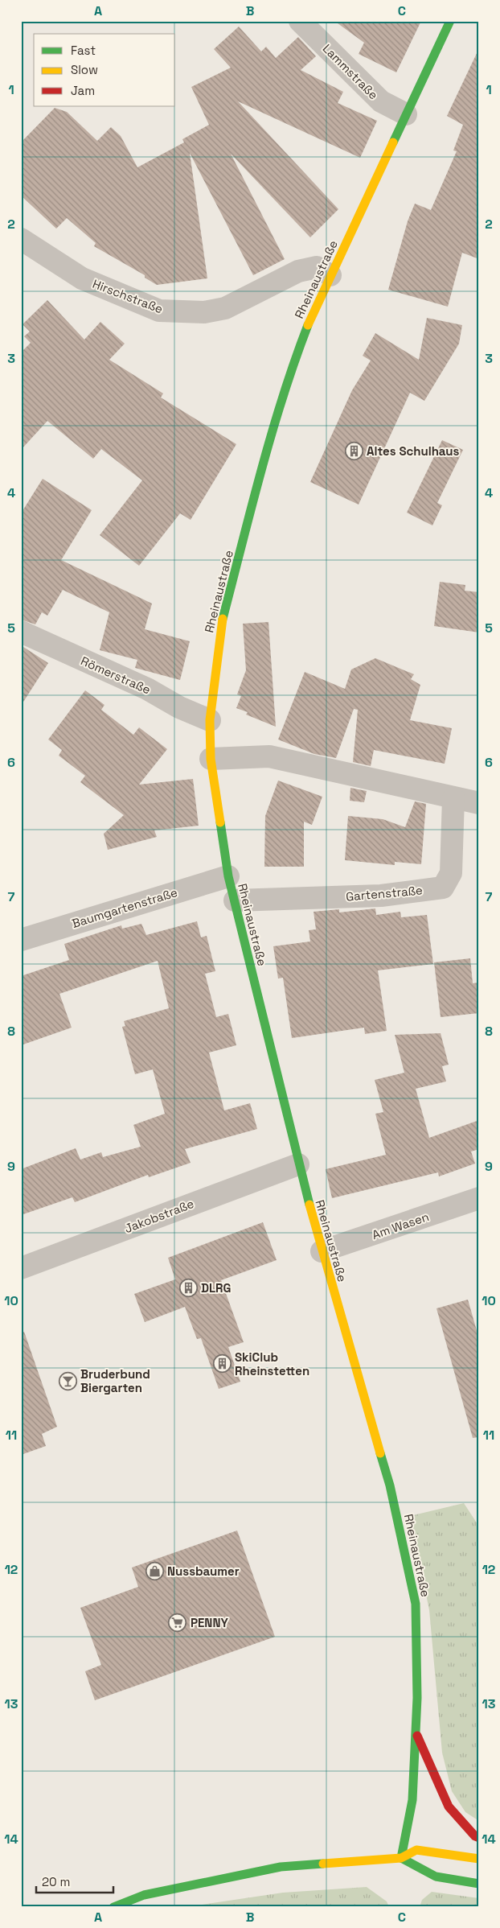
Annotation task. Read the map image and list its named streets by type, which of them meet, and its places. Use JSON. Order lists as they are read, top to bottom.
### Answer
{
  "streets": {
    "street": [
      "Lammstraße",
      "Rheinaustraße",
      "Hirschstraße",
      "Römerstraße",
      "Gartenstraße",
      "Baumgartenstraße",
      "Jakobstraße",
      "Am Wasen"
    ]
  },
  "crossings": [
    ["Lammstraße", "Rheinaustraße"],
    ["Rheinaustraße", "Hirschstraße"],
    ["Rheinaustraße", "Römerstraße"],
    ["Rheinaustraße", "Gartenstraße"],
    ["Rheinaustraße", "Baumgartenstraße"],
    ["Rheinaustraße", "Jakobstraße"],
    ["Rheinaustraße", "Am Wasen"]
  ],
  "places": {
    "building": ["Altes Schulhaus", "DLRG", "SkiClub Rheinstetten"],
    "bar": ["Bruderbund Biergarten"],
    "shop": ["Nussbaumer"],
    "supermarket": ["PENNY"]
  },
  "legend": ["Fast", "Slow", "Jam"],
  "scale_bar": "20 m",
  "grid": {
    "columns": ["A", "B", "C"],
    "rows": [
      "1",
      "2",
      "3",
      "4",
      "5",
      "6",
      "7",
      "8",
      "9",
      "10",
      "11",
      "12",
      "13",
      "14"
    ]
  }
}
